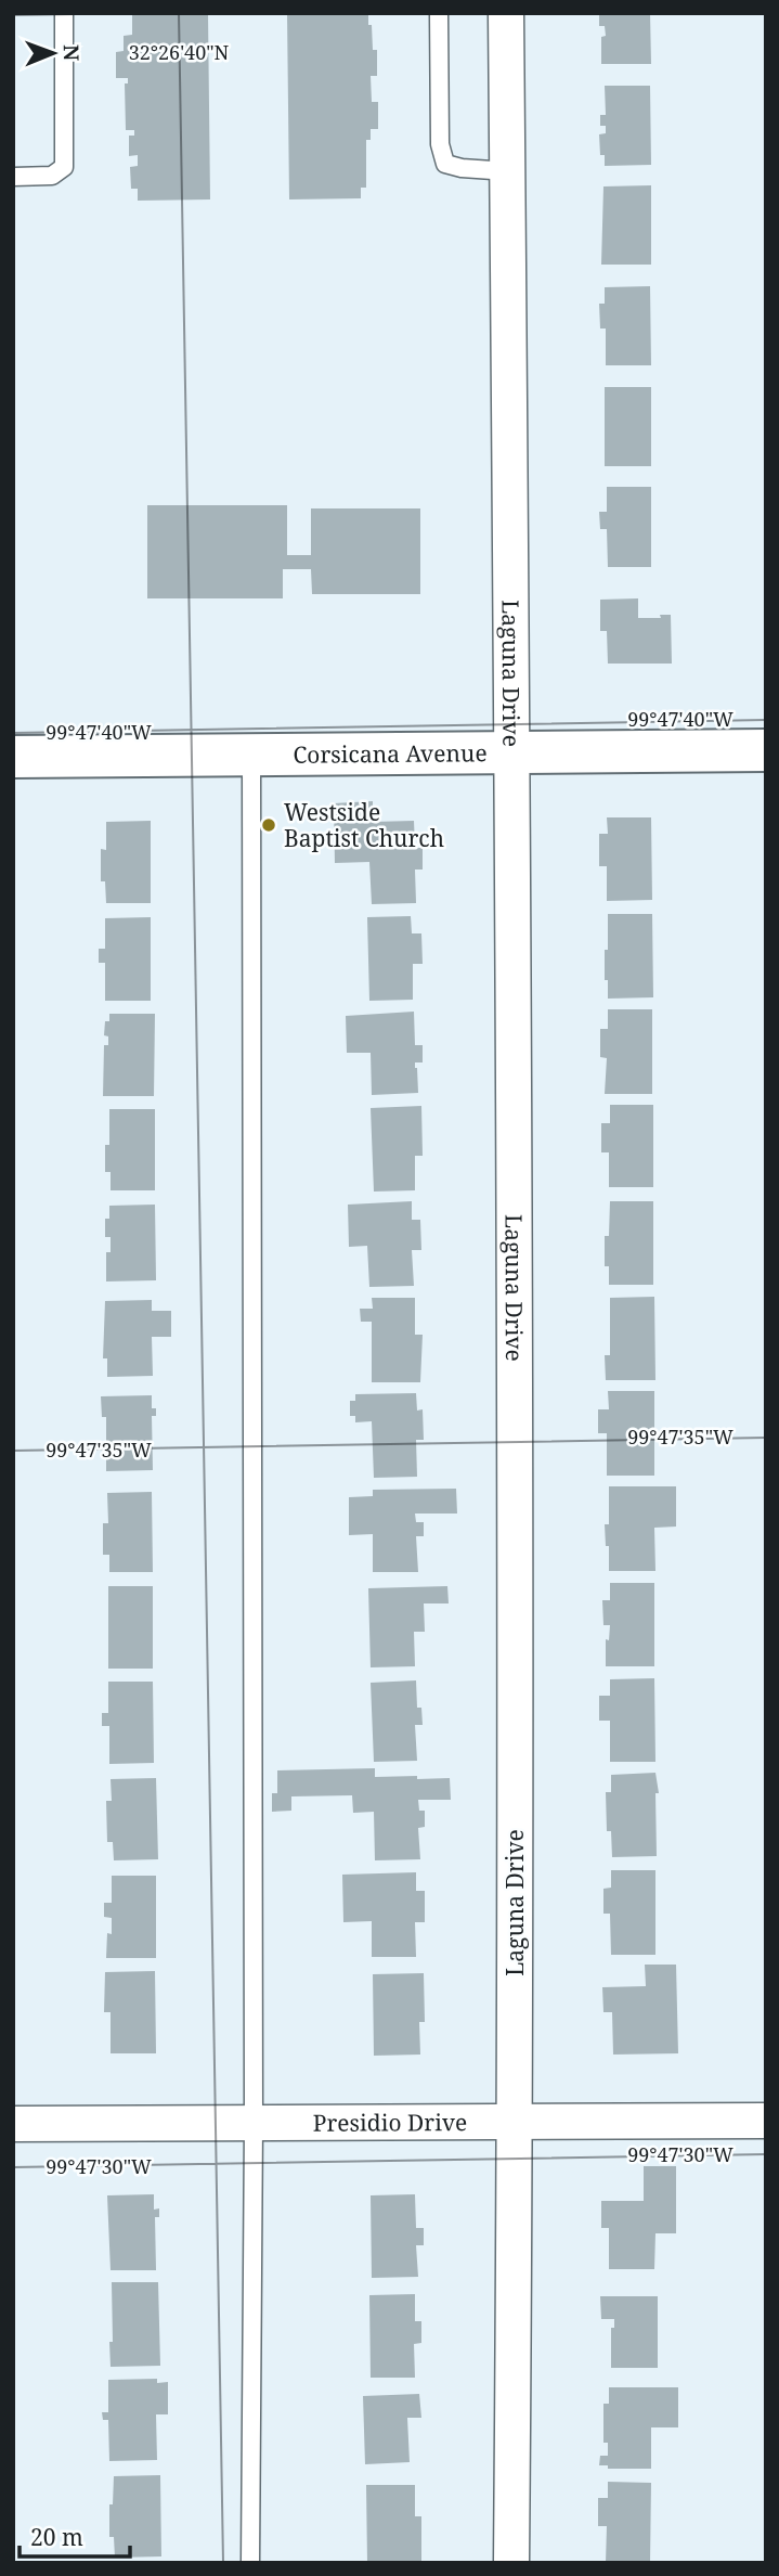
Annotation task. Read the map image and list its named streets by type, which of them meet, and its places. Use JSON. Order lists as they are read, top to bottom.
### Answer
{
  "streets": {
    "street": ["Laguna Drive", "Corsicana Avenue", "Presidio Drive"]
  },
  "crossings": [
    ["Laguna Drive", "Corsicana Avenue"],
    ["Laguna Drive", "Presidio Drive"]
  ],
  "places": ["Westside Baptist Church"],
  "scale_bar": "20 m",
  "north": "right",
  "coordinates": [
    "32°26'40\"N",
    "99°47'40\"W",
    "99°47'35\"W",
    "99°47'30\"W"
  ]
}
